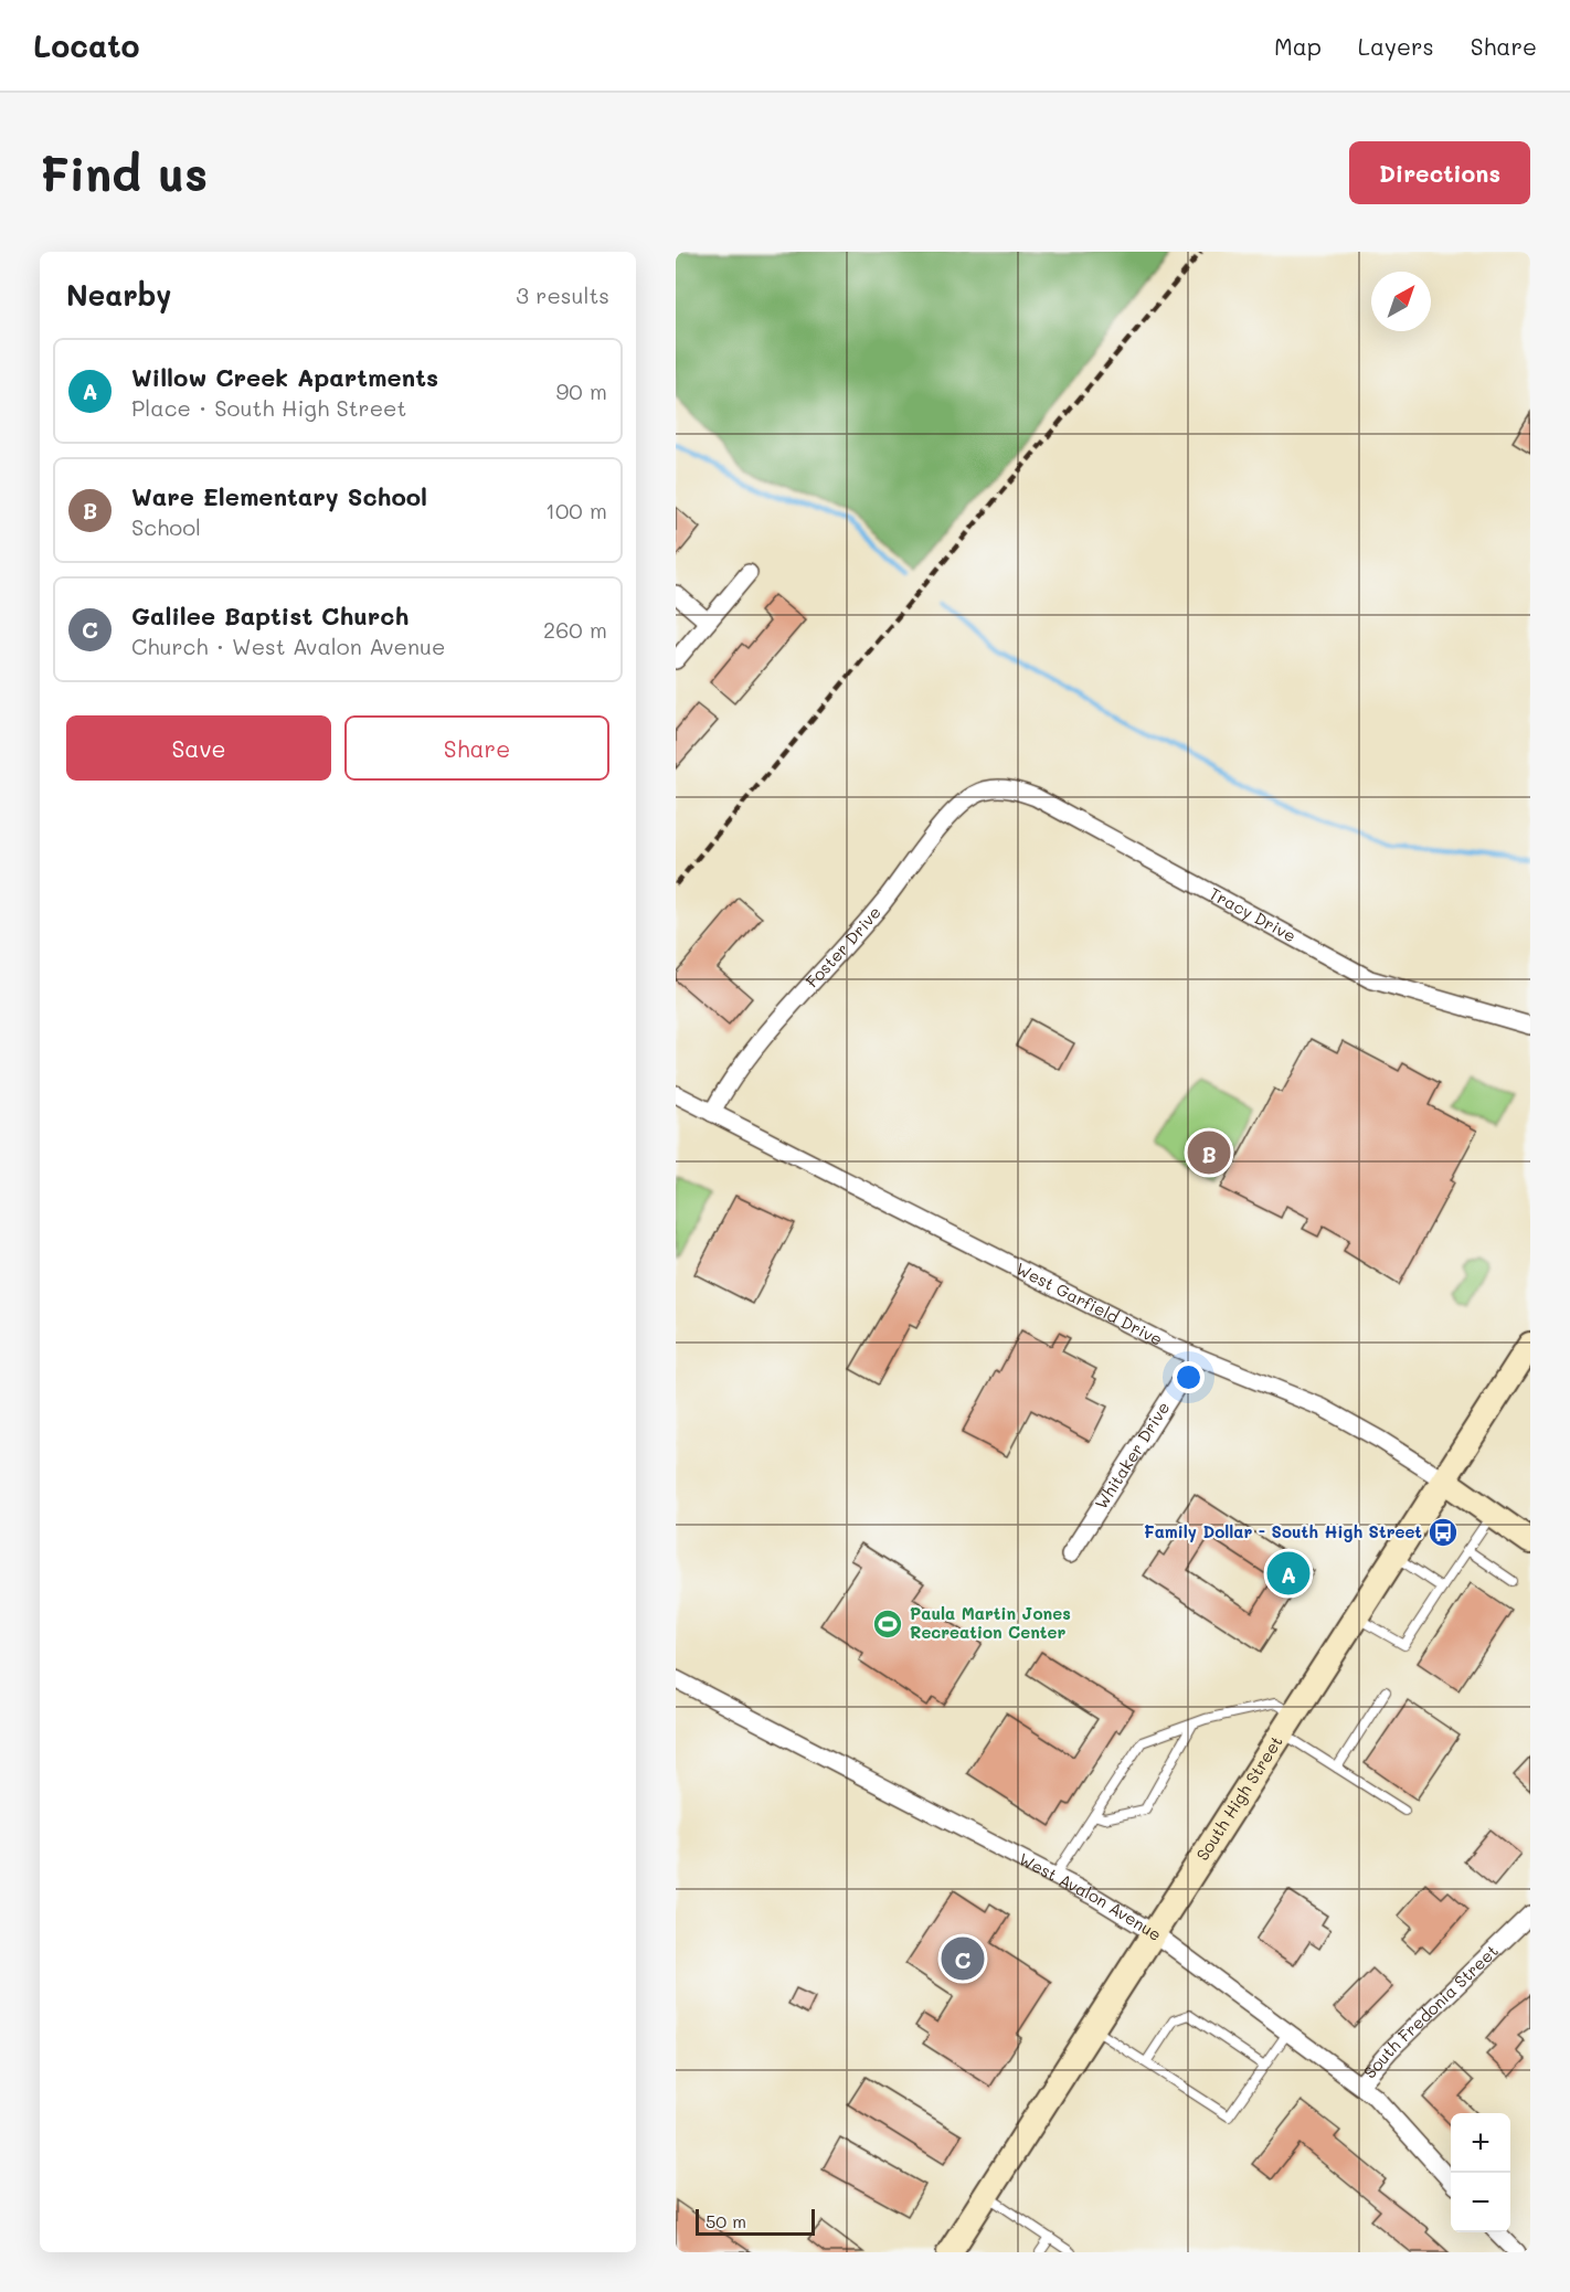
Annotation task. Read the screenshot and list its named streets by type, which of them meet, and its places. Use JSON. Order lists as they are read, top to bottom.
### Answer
{
  "streets": {
    "main road": ["West Garfield Drive", "South High Street"],
    "street": [
      "Tracy Drive",
      "Foster Drive",
      "Whitaker Drive",
      "West Avalon Avenue",
      "South Fredonia Street"
    ]
  },
  "crossings": [
    ["Tracy Drive", "Foster Drive"],
    ["Foster Drive", "West Garfield Drive"],
    ["West Garfield Drive", "Whitaker Drive"],
    ["West Garfield Drive", "South High Street"],
    ["South High Street", "West Avalon Avenue"],
    ["West Avalon Avenue", "South Fredonia Street"]
  ],
  "places": {
    "bus stop": ["Family Dollar - South High Street"],
    "sports": ["Paula Martin Jones Recreation Center"]
  },
  "scale_bar": "50 m",
  "north": "top right",
  "page": {
    "header": "Locato",
    "nav": ["Map", "Layers", "Share"],
    "buttons": [
      "Directions",
      ["Save", "Share"]
    ],
    "title": "Find us",
    "heading": ["Nearby", "3 results"],
    "list": [
      {
        "mark": "A",
        "name": "Willow Creek Apartments",
        "note": "Place · South High Street",
        "value": "90 m"
      },
      {
        "mark": "B",
        "name": "Ware Elementary School",
        "note": "School",
        "value": "100 m"
      },
      {
        "mark": "C",
        "name": "Galilee Baptist Church",
        "note": "Church · West Avalon Avenue",
        "value": "260 m"
      }
    ],
    "pins": ["B", "A", "C"],
    "map_buttons": ["+", "−"],
    "scale": "50 m"
  }
}
